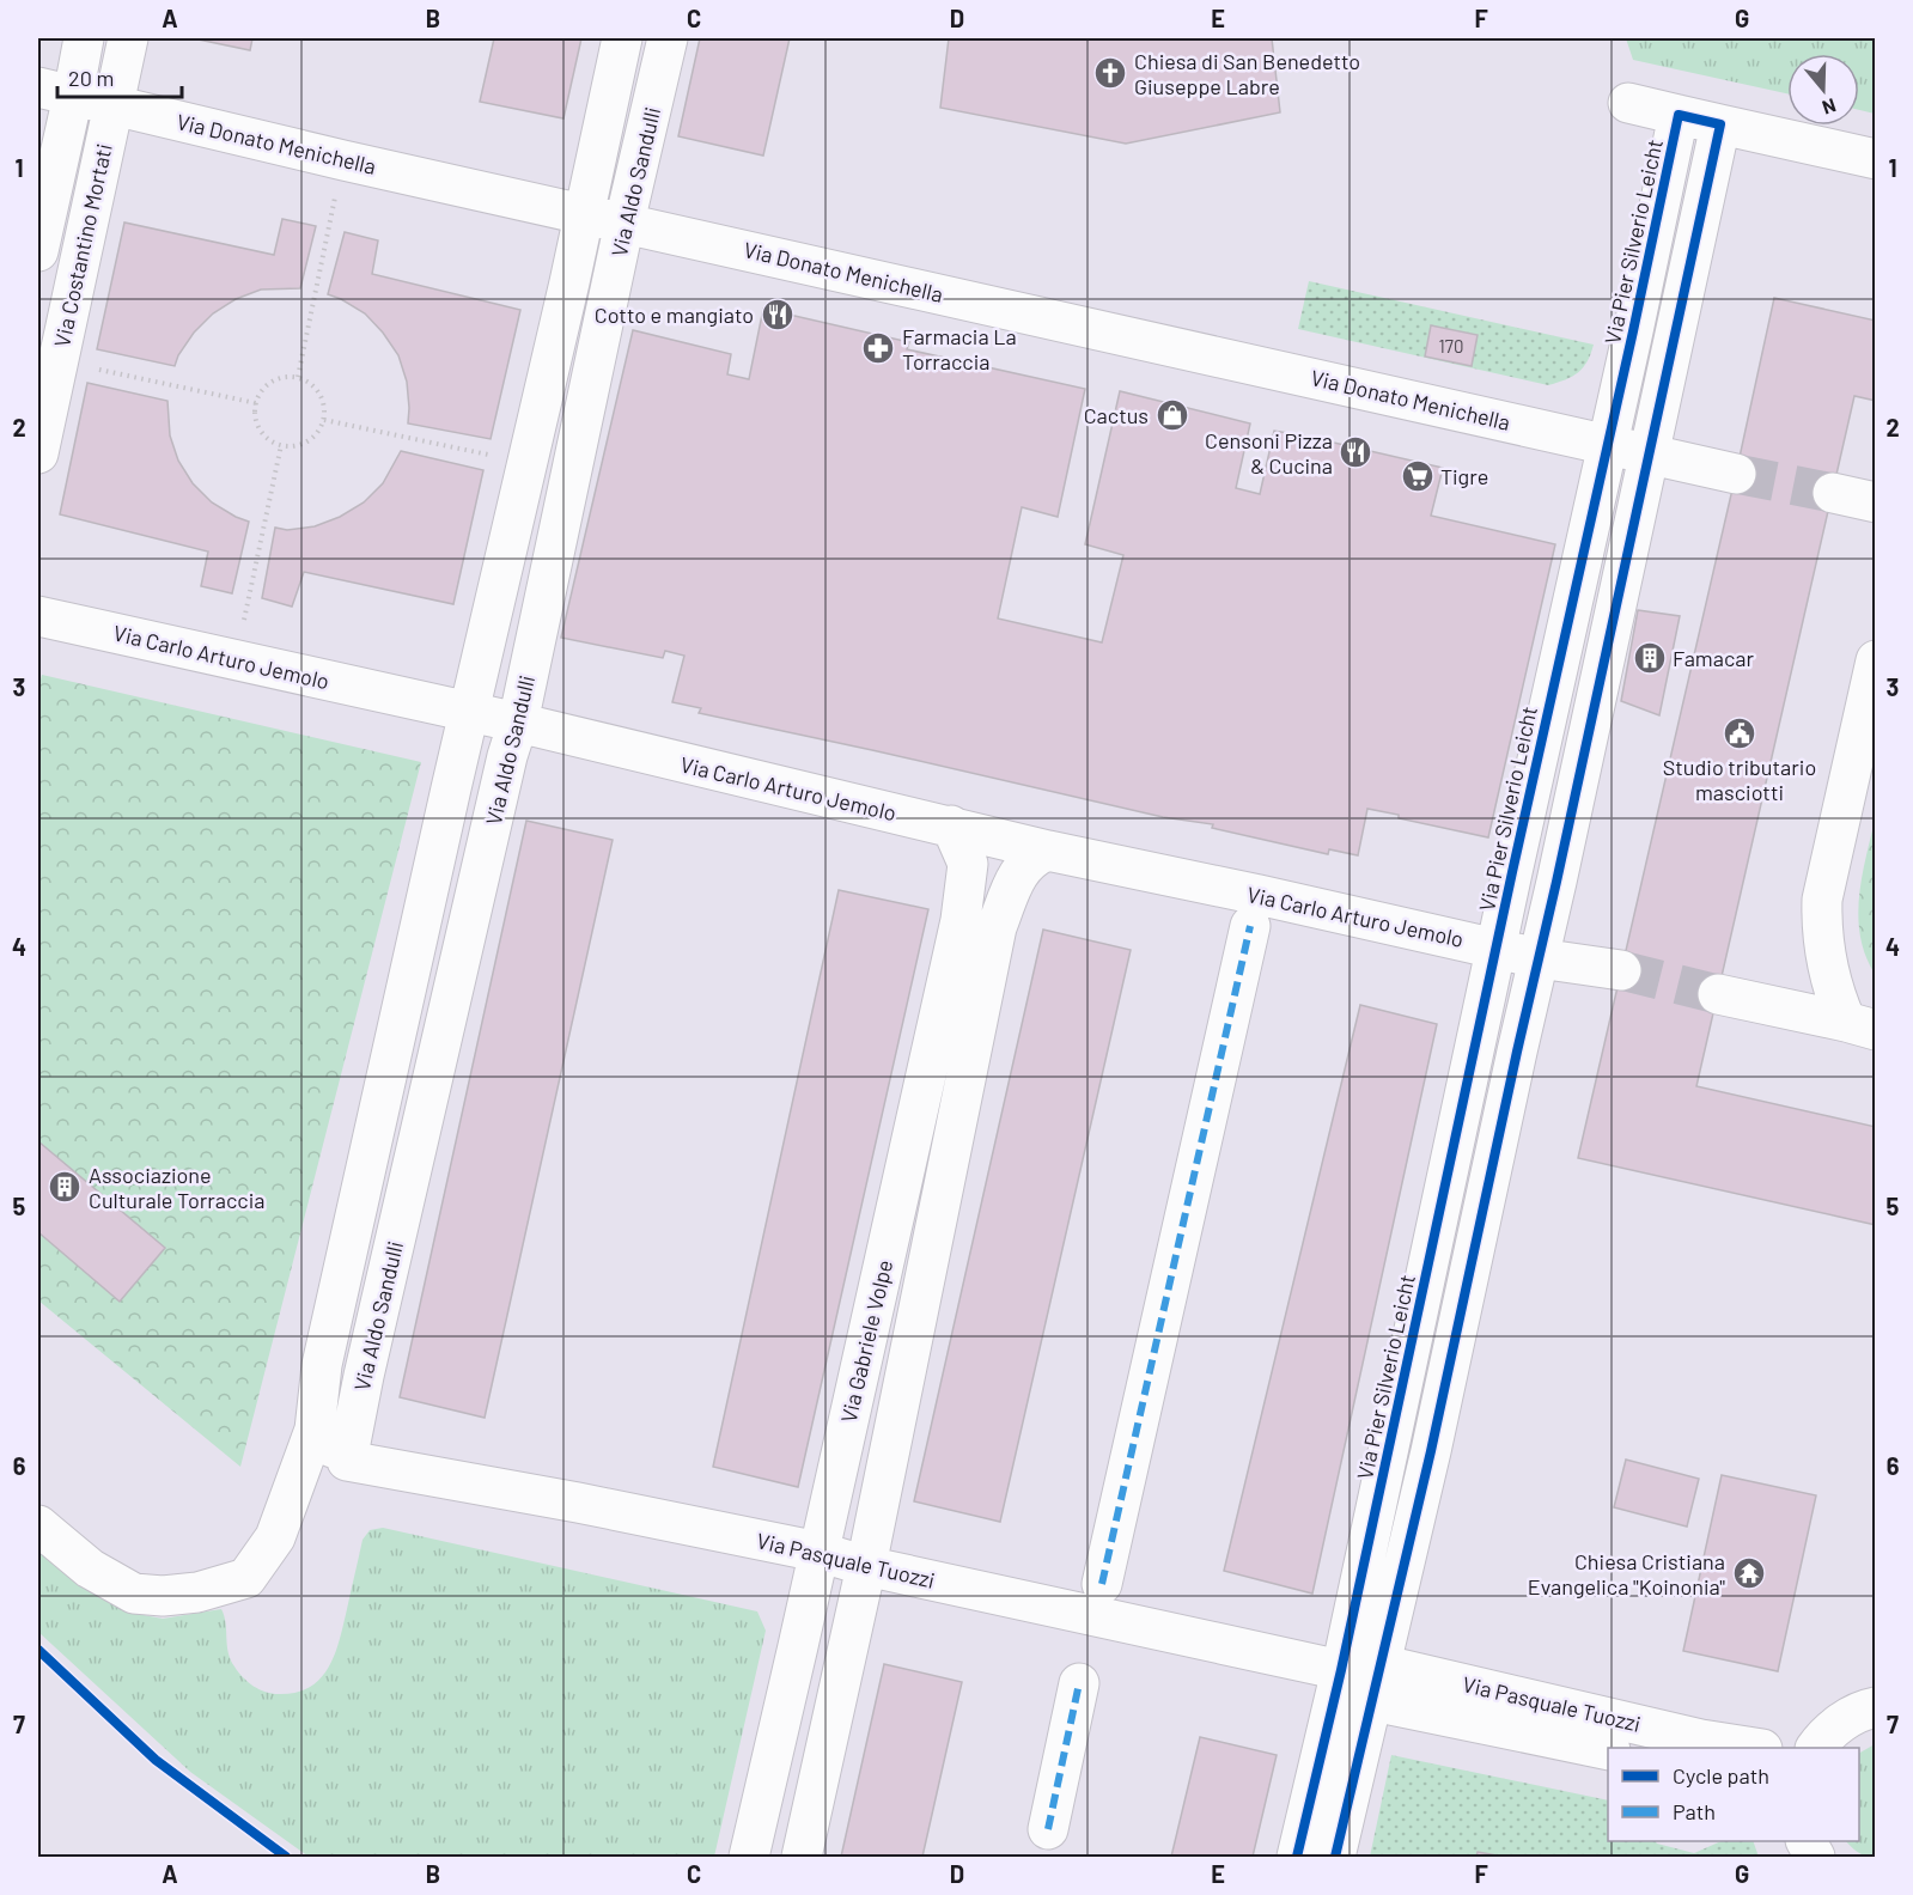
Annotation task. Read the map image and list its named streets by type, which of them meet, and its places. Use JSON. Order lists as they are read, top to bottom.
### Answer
{
  "streets": {
    "street": [
      "Via Donato Menichella",
      "Via Aldo Sandulli",
      "Via Pier Silverio Leicht",
      "Via Costantino Mortati",
      "Via Carlo Arturo Jemolo",
      "Via Gabriele Volpe",
      "Via Pasquale Tuozzi"
    ]
  },
  "crossings": [
    ["Via Donato Menichella", "Via Aldo Sandulli"],
    ["Via Donato Menichella", "Via Pier Silverio Leicht"],
    ["Via Donato Menichella", "Via Costantino Mortati"],
    ["Via Aldo Sandulli", "Via Carlo Arturo Jemolo"],
    ["Via Aldo Sandulli", "Via Pasquale Tuozzi"],
    ["Via Pier Silverio Leicht", "Via Carlo Arturo Jemolo"],
    ["Via Pier Silverio Leicht", "Via Pasquale Tuozzi"],
    ["Via Carlo Arturo Jemolo", "Via Gabriele Volpe"],
    ["Via Gabriele Volpe", "Via Pasquale Tuozzi"]
  ],
  "places": {
    "church": ["Chiesa di San Benedetto Giuseppe Labre"],
    "restaurant": ["Cotto e mangiato", "Censoni Pizza & Cucina"],
    "pharmacy": ["Farmacia La Torraccia"],
    "shop": ["Cactus"],
    "supermarket": ["Tigre"],
    "building": ["Famacar", "Associazione Culturale Torraccia"],
    "public building": ["Studio tributario masciotti"],
    "temple": ["Chiesa Cristiana Evangelica \"Koinonia\""]
  },
  "house_numbers": ["170"],
  "legend": ["Cycle path", "Path"],
  "scale_bar": "20 m",
  "north": "bottom",
  "grid": {
    "columns": [
      "A",
      "B",
      "C",
      "D",
      "E",
      "F",
      "G"
    ],
    "rows": [
      "1",
      "2",
      "3",
      "4",
      "5",
      "6",
      "7"
    ]
  }
}
